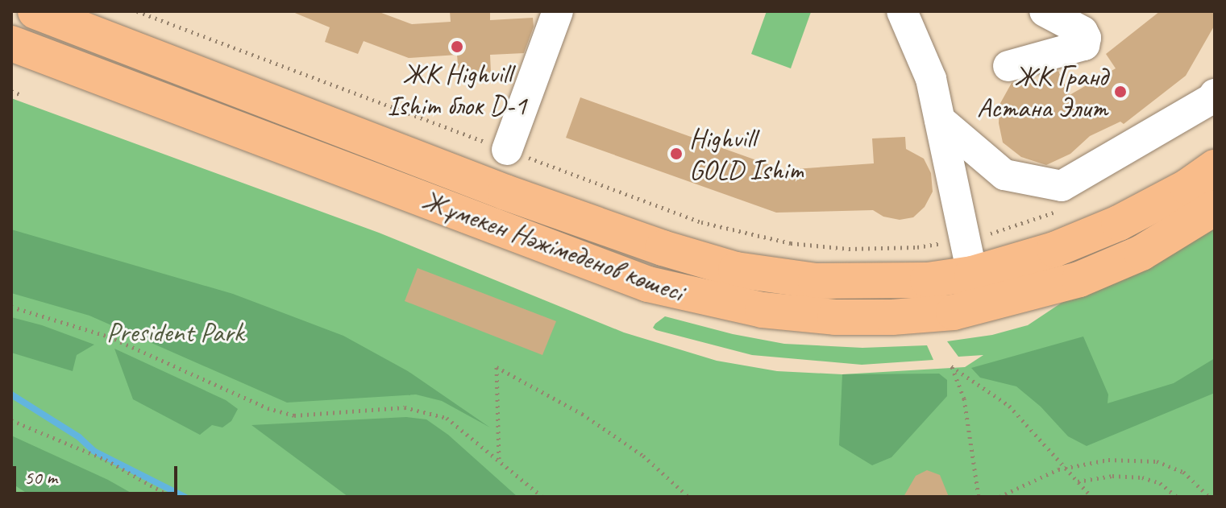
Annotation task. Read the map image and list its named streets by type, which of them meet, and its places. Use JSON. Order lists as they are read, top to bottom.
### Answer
{
  "streets": {
    "main road": ["Жұмекен Нәжімеденов көшесі"]
  },
  "parks": ["President Park"],
  "places": ["ЖК Highvill Ishim блок D-1", "ЖК Гранд Астана Элит", "Highvill GOLD Ishim"],
  "scale_bar": "50 m"
}
